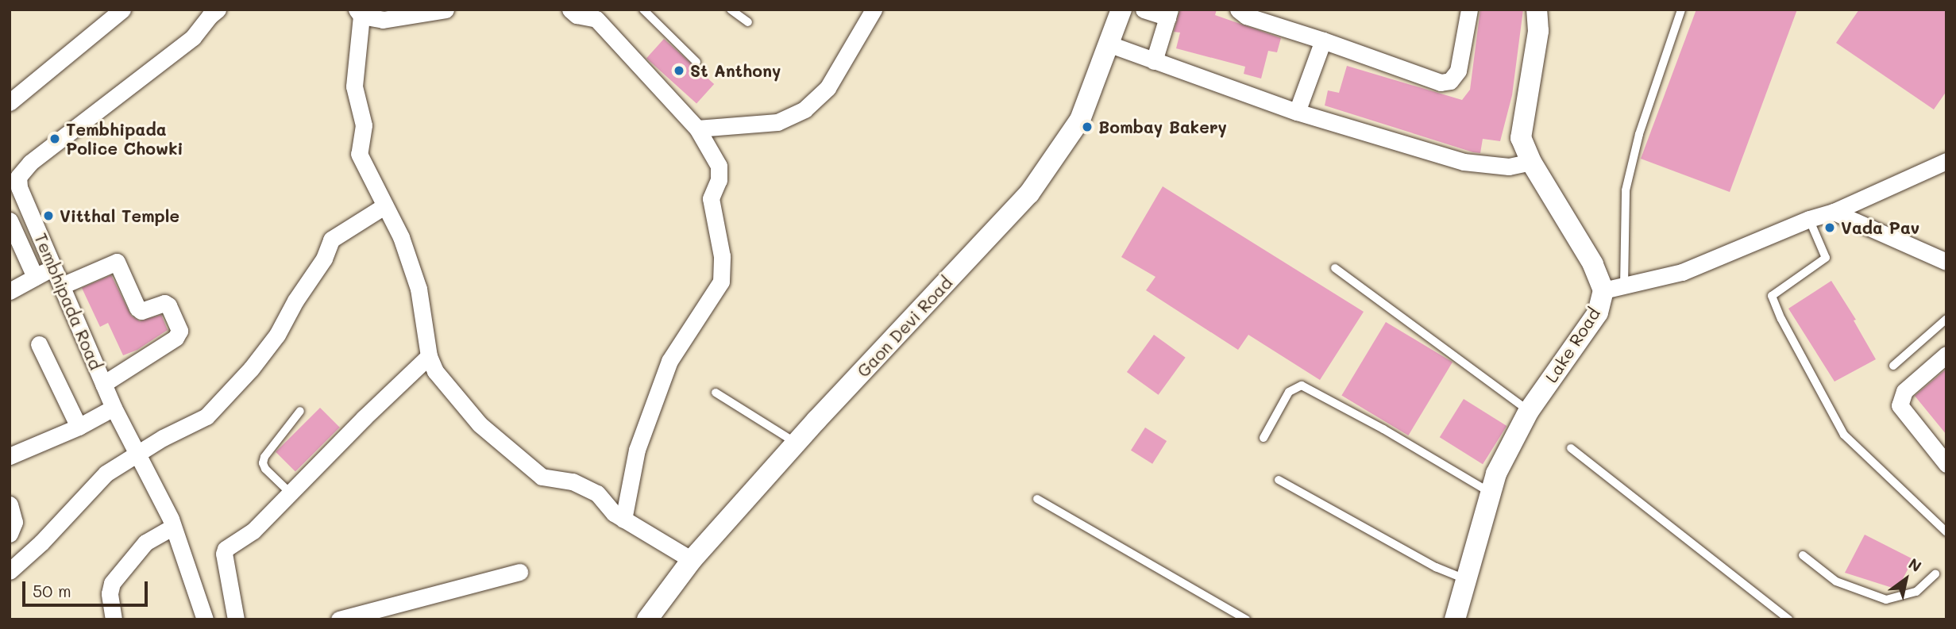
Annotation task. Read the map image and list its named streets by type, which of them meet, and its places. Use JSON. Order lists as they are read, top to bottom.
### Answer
{
  "streets": {
    "street": ["Tembhipada Road", "Gaon Devi Road", "Lake Road"]
  },
  "places": [
    "St Anthony",
    "Bombay Bakery",
    "Tembhipada Police Chowki",
    "Vitthal Temple",
    "Vada Pav"
  ],
  "scale_bar": "50 m",
  "north": "top right"
}
